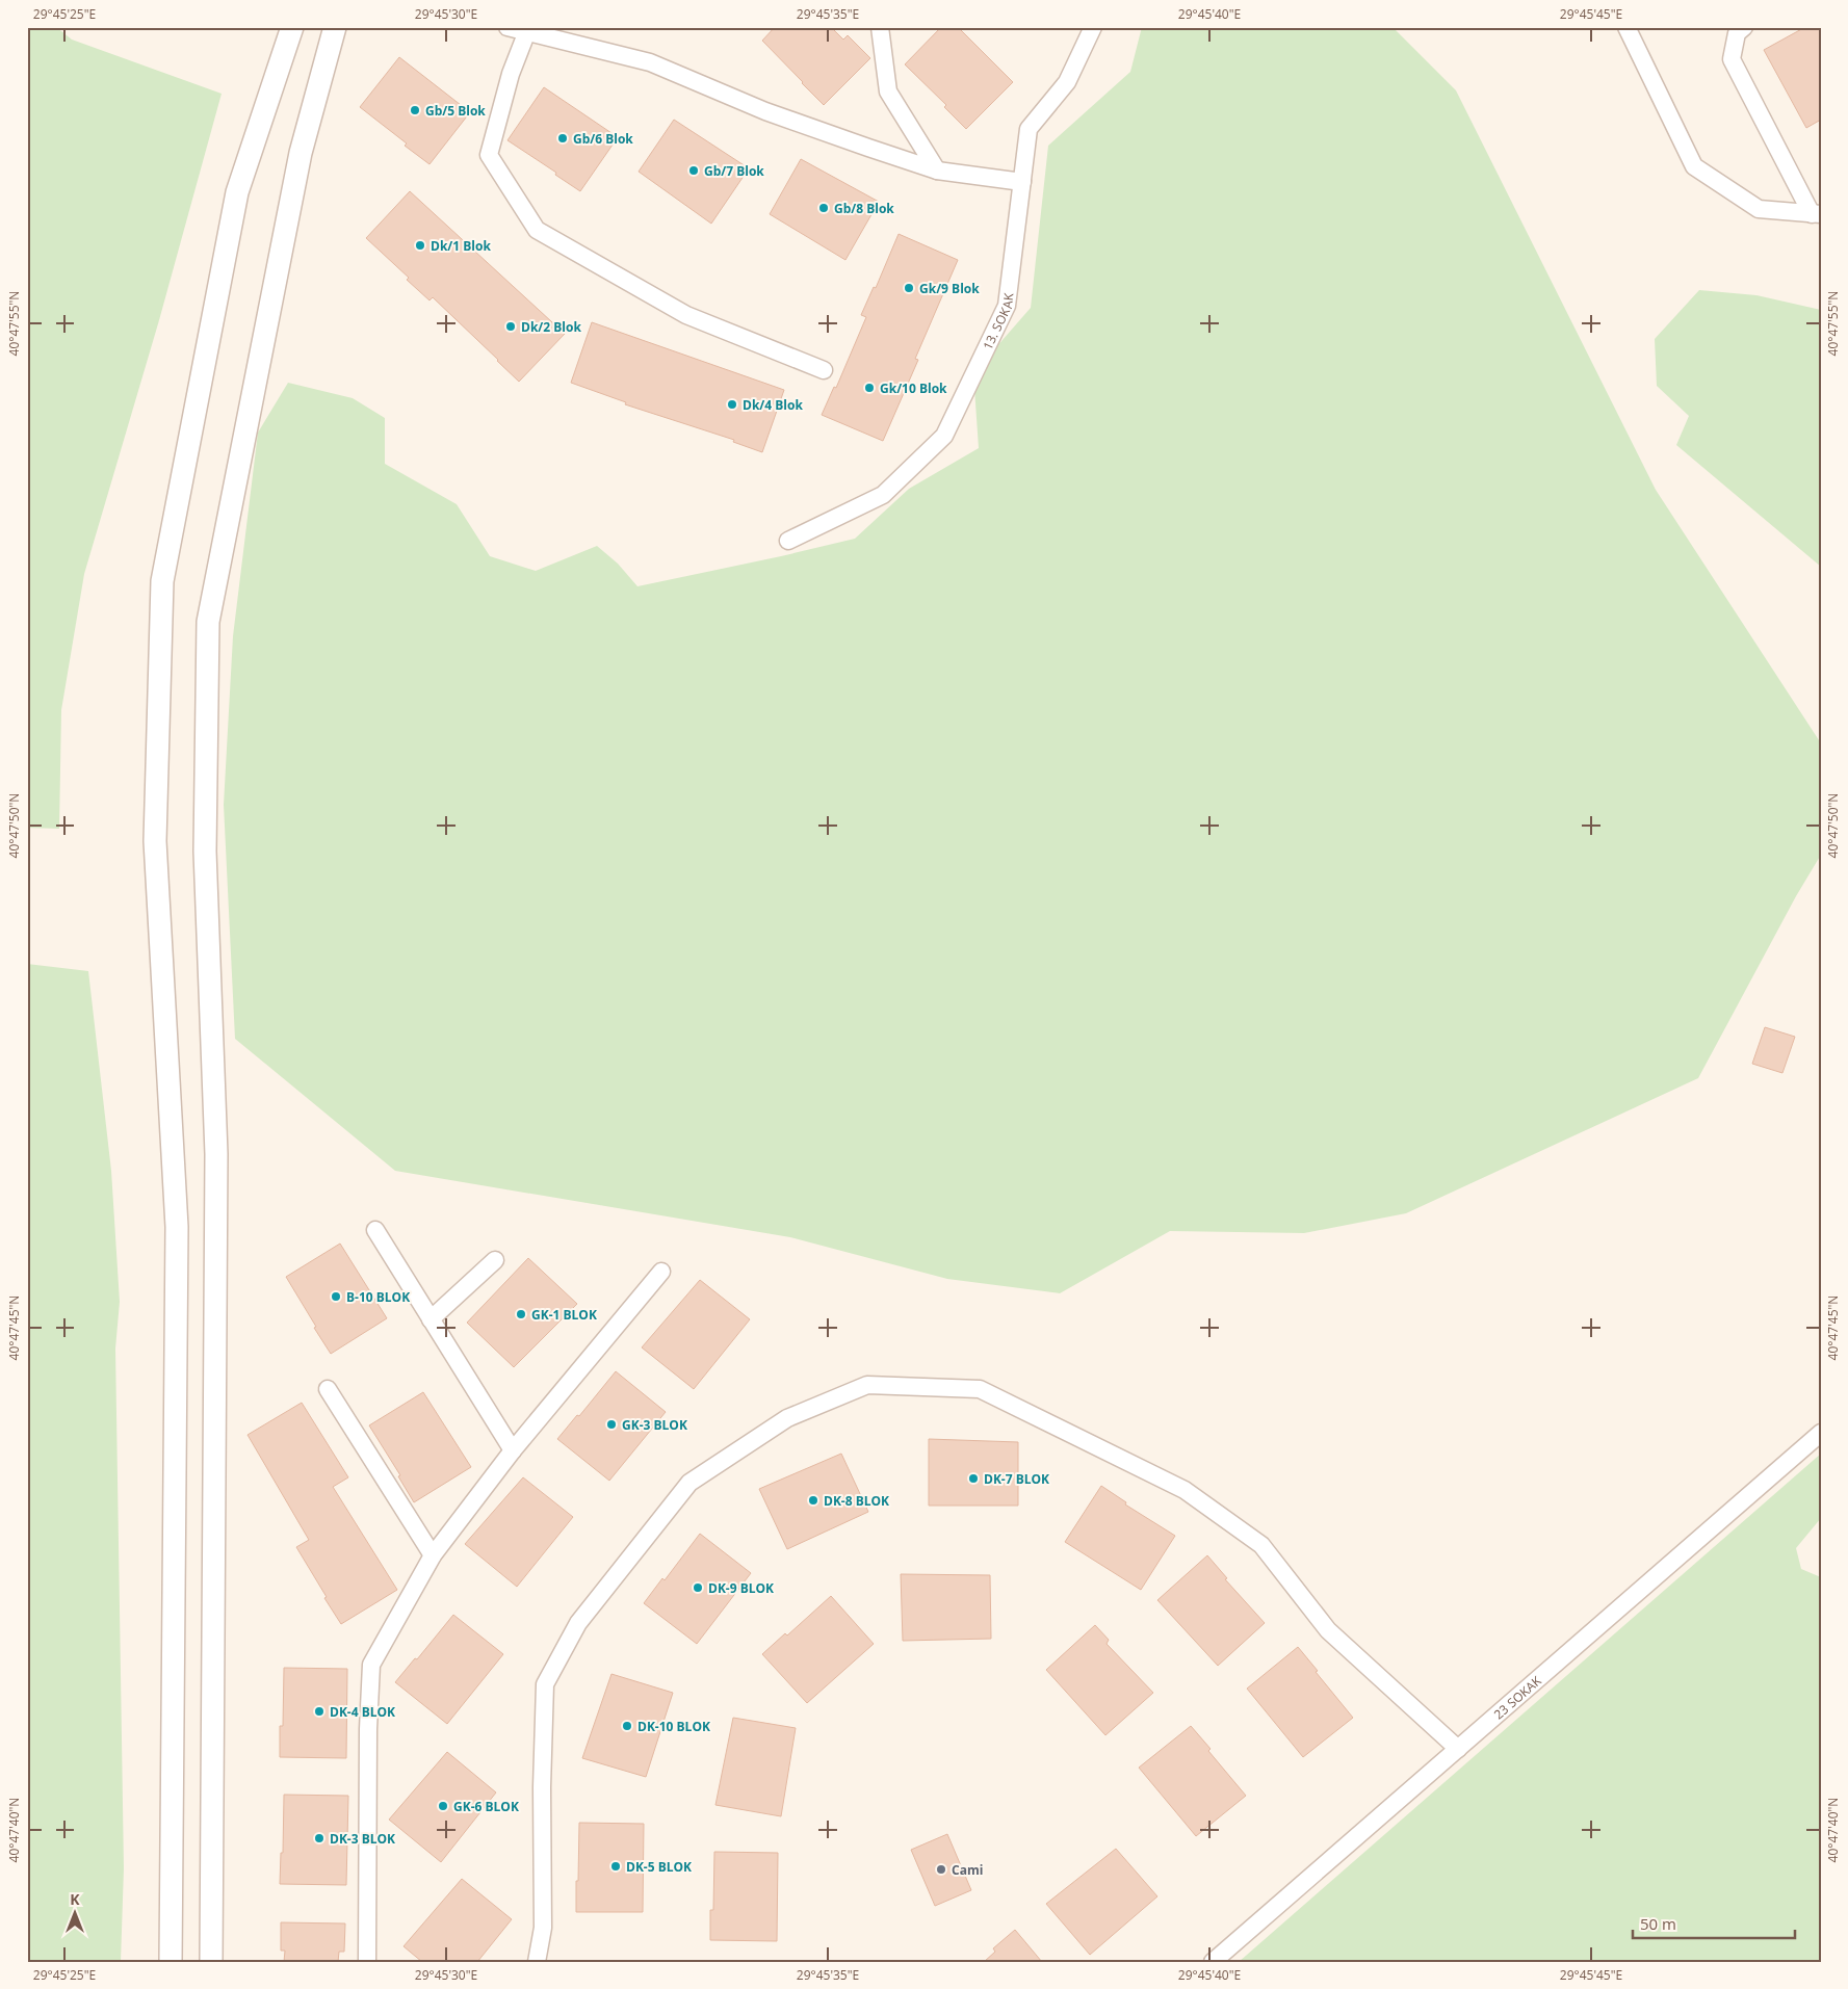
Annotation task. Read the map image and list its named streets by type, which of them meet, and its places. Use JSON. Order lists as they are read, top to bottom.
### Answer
{
  "streets": {
    "street": ["13. SOKAK", "23 SOKAK"]
  },
  "places": [
    "Gb/5 Blok",
    "Gb/6 Blok",
    "Gb/7 Blok",
    "Gb/8 Blok",
    "Dk/1 Blok",
    "Gk/9 Blok",
    "Dk/2 Blok",
    "Gk/10 Blok",
    "Dk/4 Blok",
    "B-10 BLOK",
    "GK-1 BLOK",
    "GK-3 BLOK",
    "DK-7 BLOK",
    "DK-8 BLOK",
    "DK-9 BLOK",
    "DK-4 BLOK",
    "DK-10 BLOK",
    "GK-6 BLOK",
    "DK-3 BLOK",
    "DK-5 BLOK",
    "Cami"
  ],
  "scale_bar": "50 m",
  "north": "top",
  "coordinates": [
    "29°45'25\"E",
    "29°45'30\"E",
    "29°45'35\"E",
    "29°45'40\"E",
    "29°45'45\"E",
    "40°47'55\"N",
    "40°47'50\"N",
    "40°47'45\"N",
    "40°47'40\"N"
  ]
}
